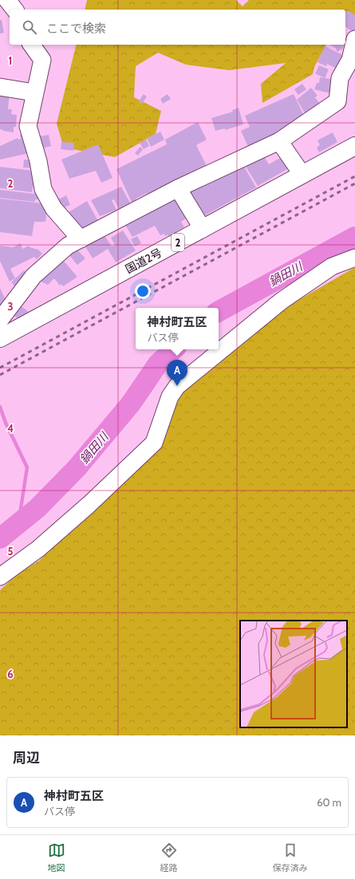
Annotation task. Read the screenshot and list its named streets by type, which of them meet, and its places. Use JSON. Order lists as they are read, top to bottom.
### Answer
{
  "streets": {
    "highway": ["2", "国道2号"]
  },
  "water": ["鍋田川"],
  "page": {
    "search": "ここで検索",
    "popup": ["神村町五区", "バス停"],
    "pins": "A",
    "heading": "周辺",
    "list": [
      {
        "mark": "A",
        "name": "神村町五区",
        "note": "バス停",
        "value": "60 m"
      }
    ],
    "nav": ["地図", "経路", "保存済み"]
  },
  "grid": {
    "rows": [
      "1",
      "2",
      "3",
      "4",
      "5",
      "6"
    ]
  }
}
